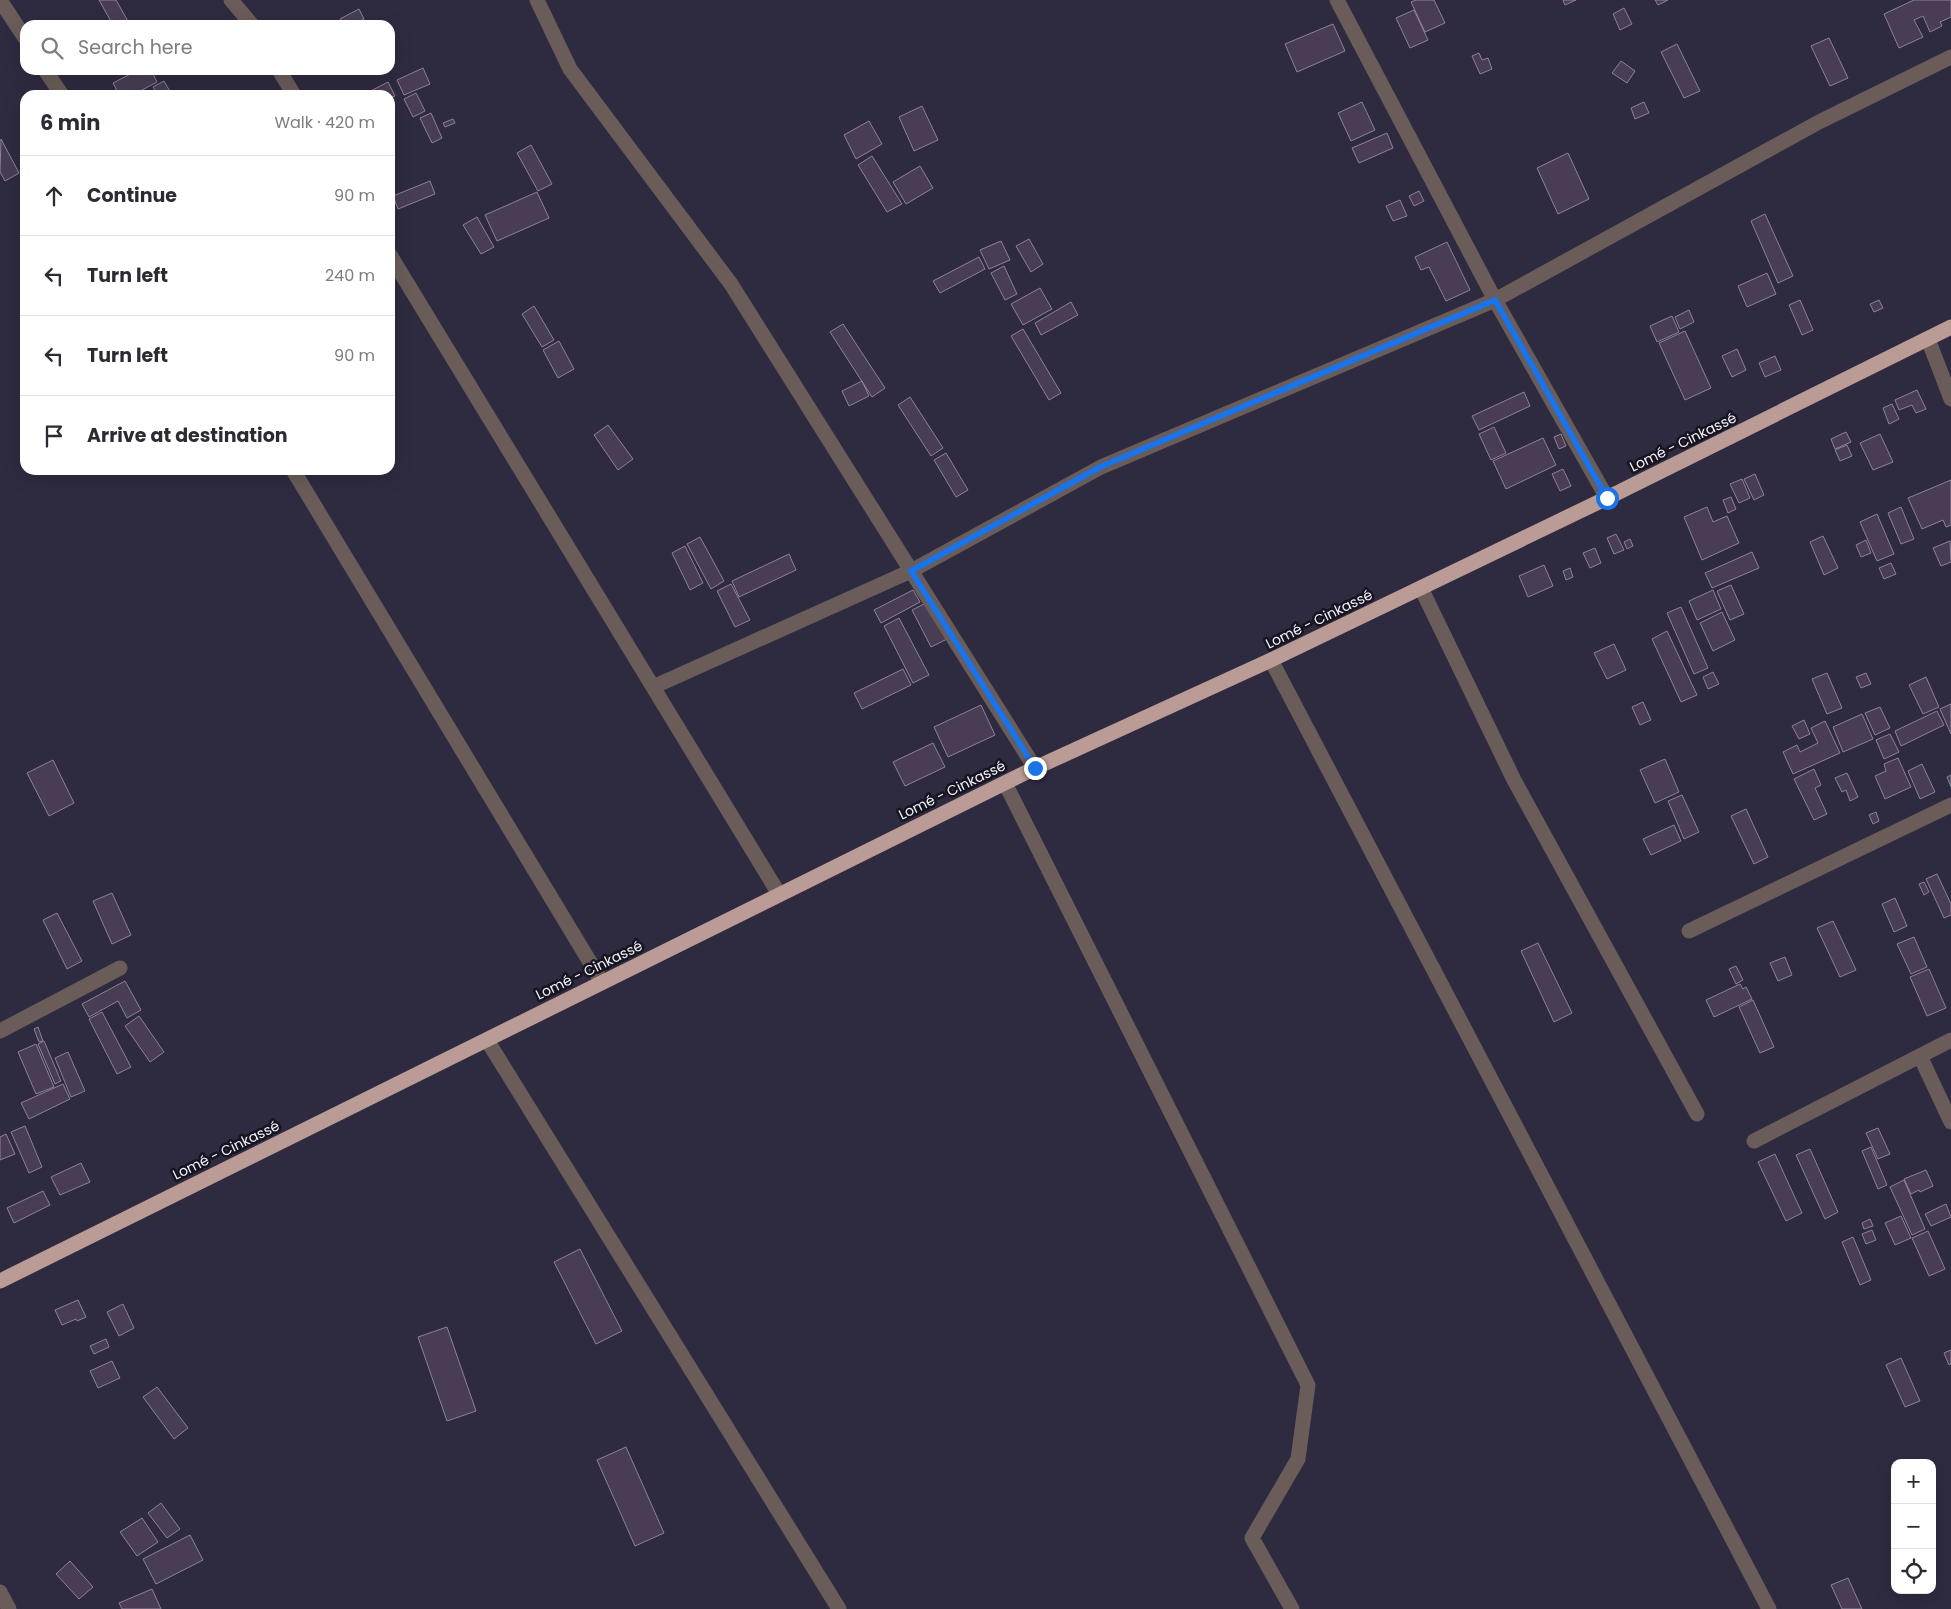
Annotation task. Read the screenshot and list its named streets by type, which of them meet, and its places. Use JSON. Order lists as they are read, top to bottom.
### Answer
{
  "streets": {
    "highway": ["Lomé - Cinkassé"]
  },
  "page": {
    "search": "Search here",
    "heading": ["6 min", "Walk · 420 m"],
    "list": [
      ["Continue", "90 m"],
      ["Turn left", "240 m"],
      ["Turn left", "90 m"],
      "Arrive at destination"
    ],
    "map_buttons": ["+", "−"]
  }
}
